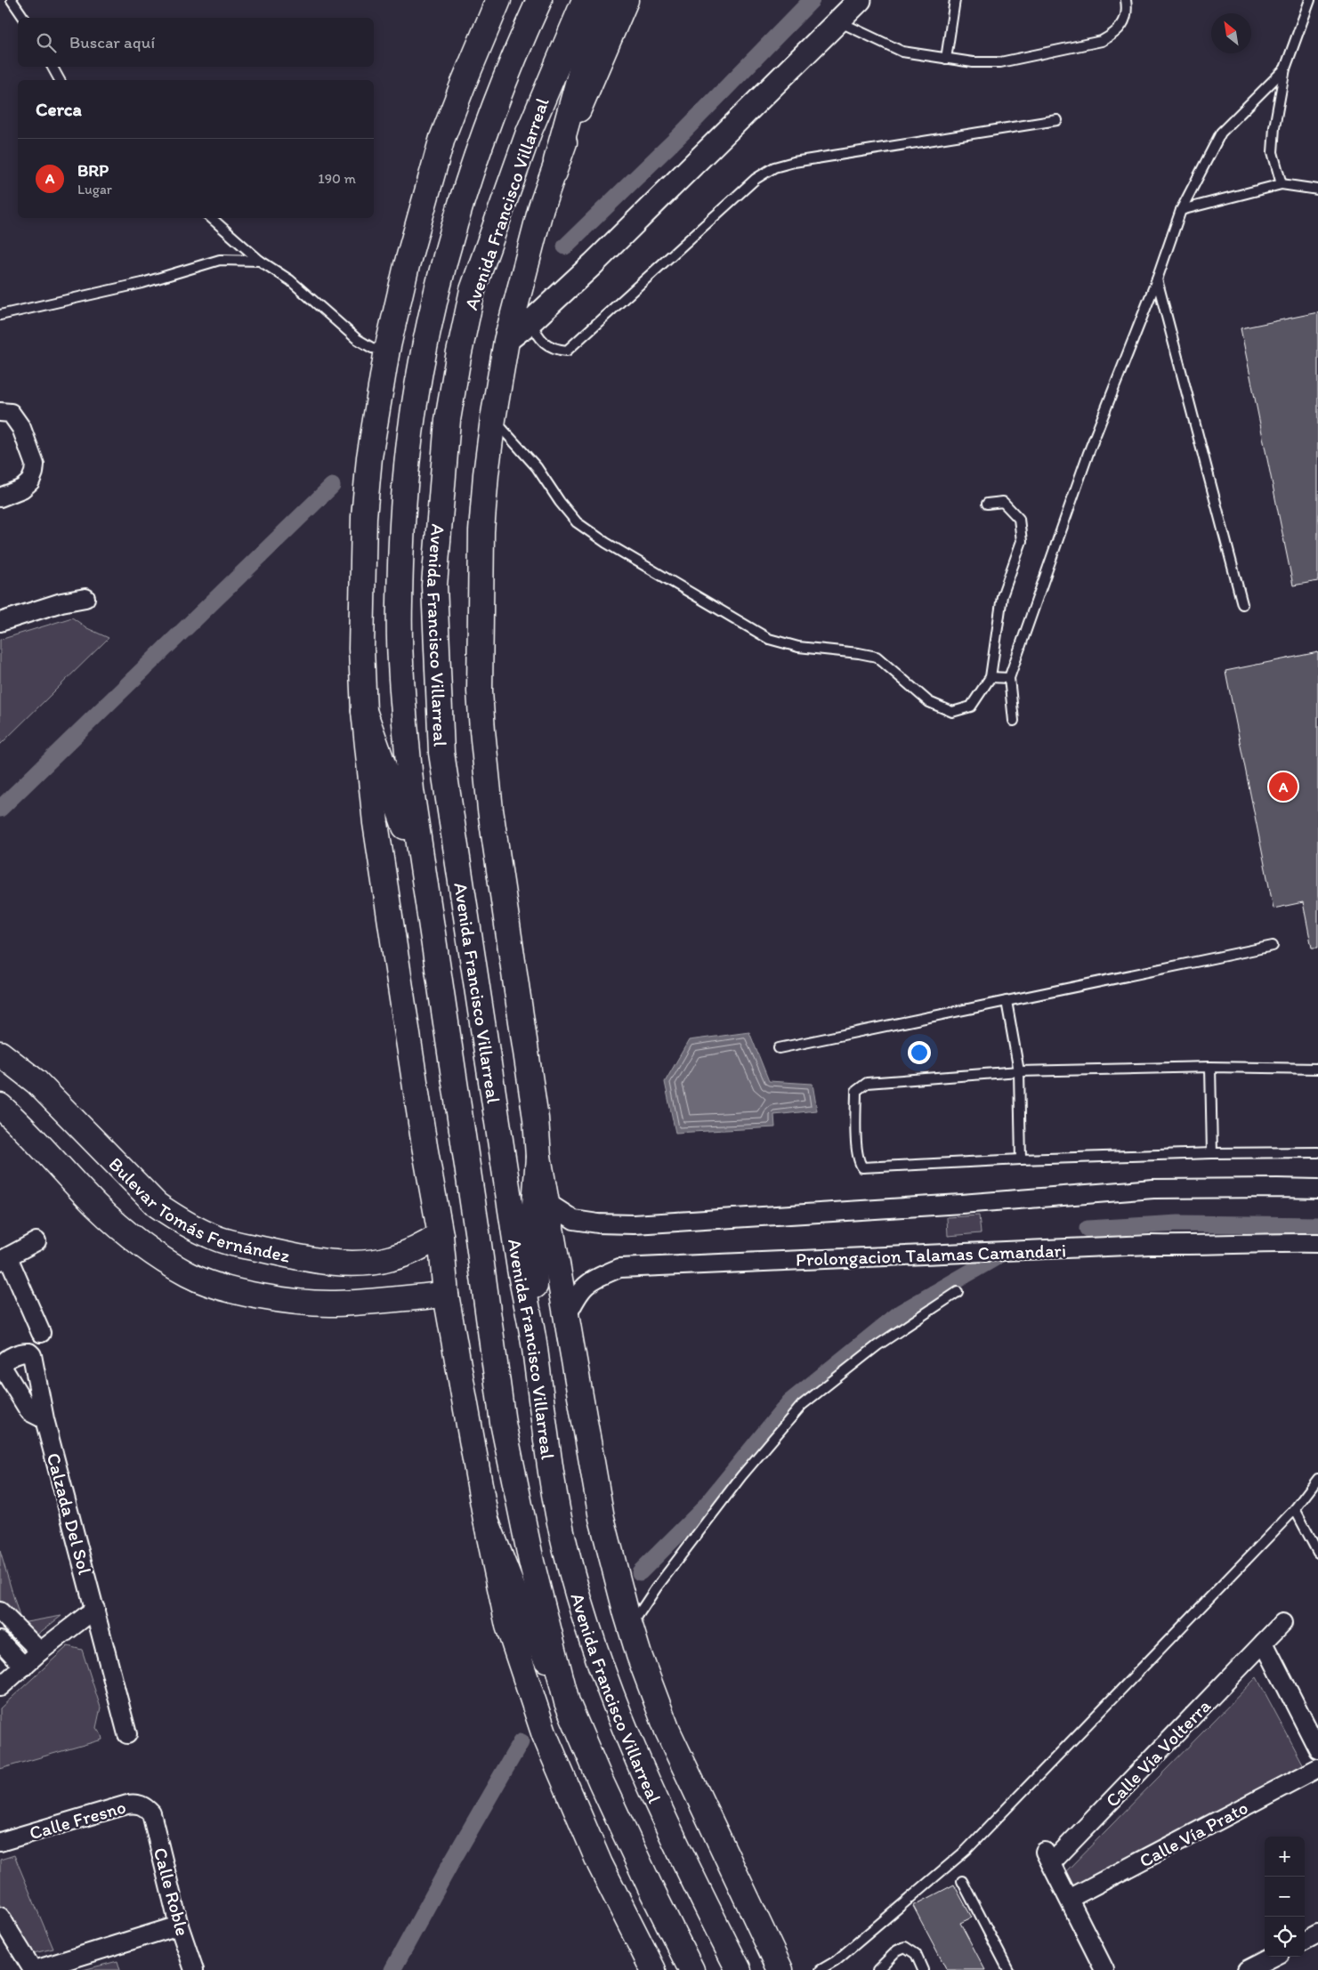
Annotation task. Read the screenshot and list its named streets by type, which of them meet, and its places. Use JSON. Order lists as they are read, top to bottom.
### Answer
{
  "streets": {
    "main road": ["Avenida Francisco Villarreal", "Bulevar Tomás Fernández"],
    "street": [
      "Prolongacion Talamas Camandari",
      "Calzada Del Sol",
      "Calle Vía Volterra",
      "Calle Fresno",
      "Calle Vía Prato",
      "Calle Roble"
    ]
  },
  "crossings": [
    ["Avenida Francisco Villarreal", "Prolongacion Talamas Camandari"],
    ["Calle Vía Volterra", "Calle Vía Prato"],
    ["Calle Fresno", "Calle Roble"]
  ],
  "north": "top left",
  "page": {
    "search": "Buscar aquí",
    "heading": "Cerca",
    "list": [
      {
        "mark": "A",
        "name": "BRP",
        "note": "Lugar",
        "value": "190 m"
      }
    ],
    "pins": "A",
    "map_buttons": ["+", "−"]
  }
}
